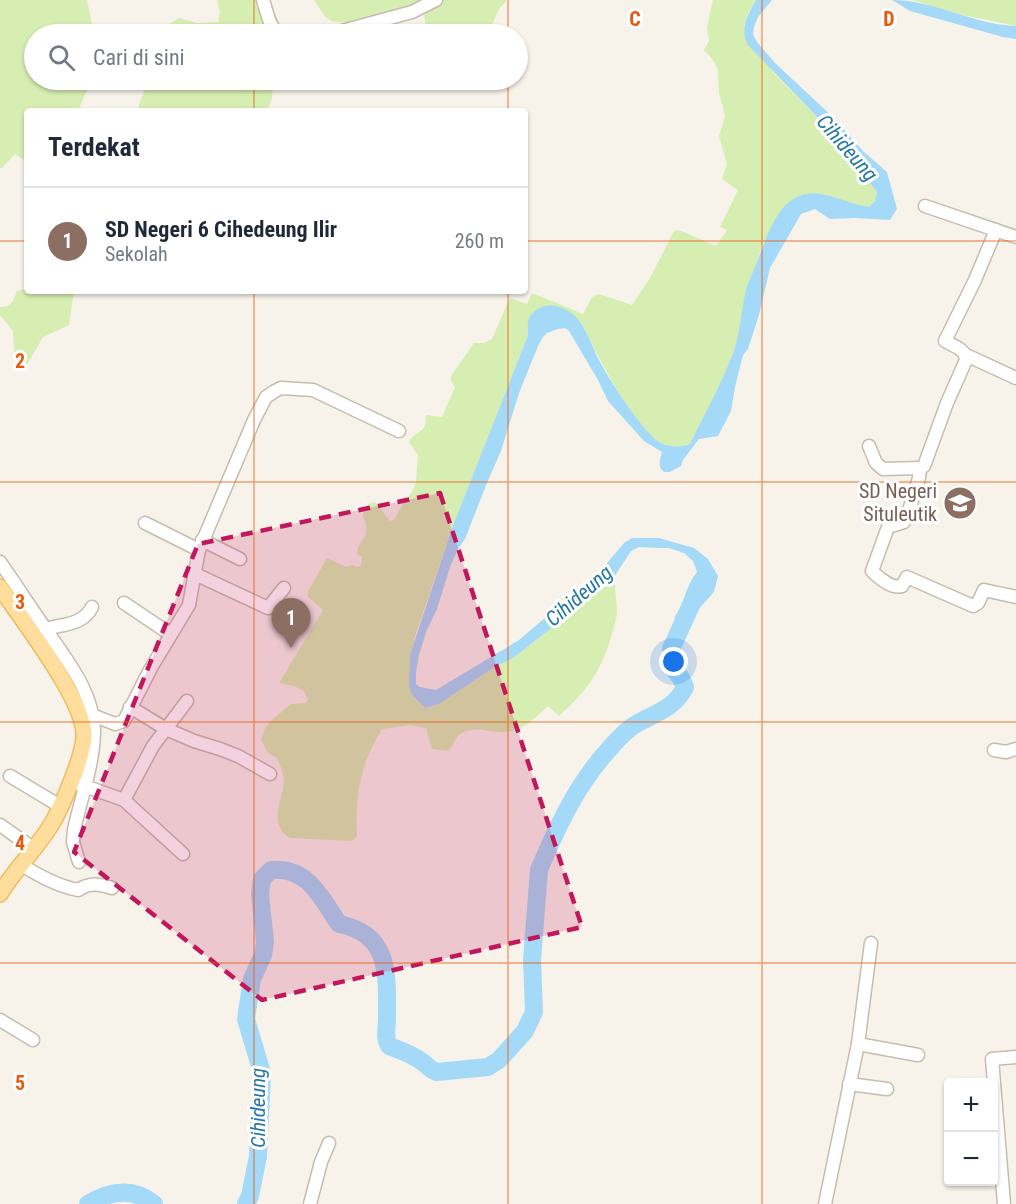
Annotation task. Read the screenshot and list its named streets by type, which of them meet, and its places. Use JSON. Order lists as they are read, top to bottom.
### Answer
{
  "water": ["Cihideung"],
  "places": {
    "school or university": ["SD Negeri Situleutik"]
  },
  "page": {
    "search": "Cari di sini",
    "heading": "Terdekat",
    "list": [
      {
        "mark": "1",
        "name": "SD Negeri 6 Cihedeung Ilir",
        "note": "Sekolah",
        "value": "260 m"
      }
    ],
    "pins": "1",
    "map_buttons": ["+", "−"]
  },
  "grid": {
    "columns": ["C", "D"],
    "rows": [
      "2",
      "3",
      "4",
      "5"
    ]
  }
}
